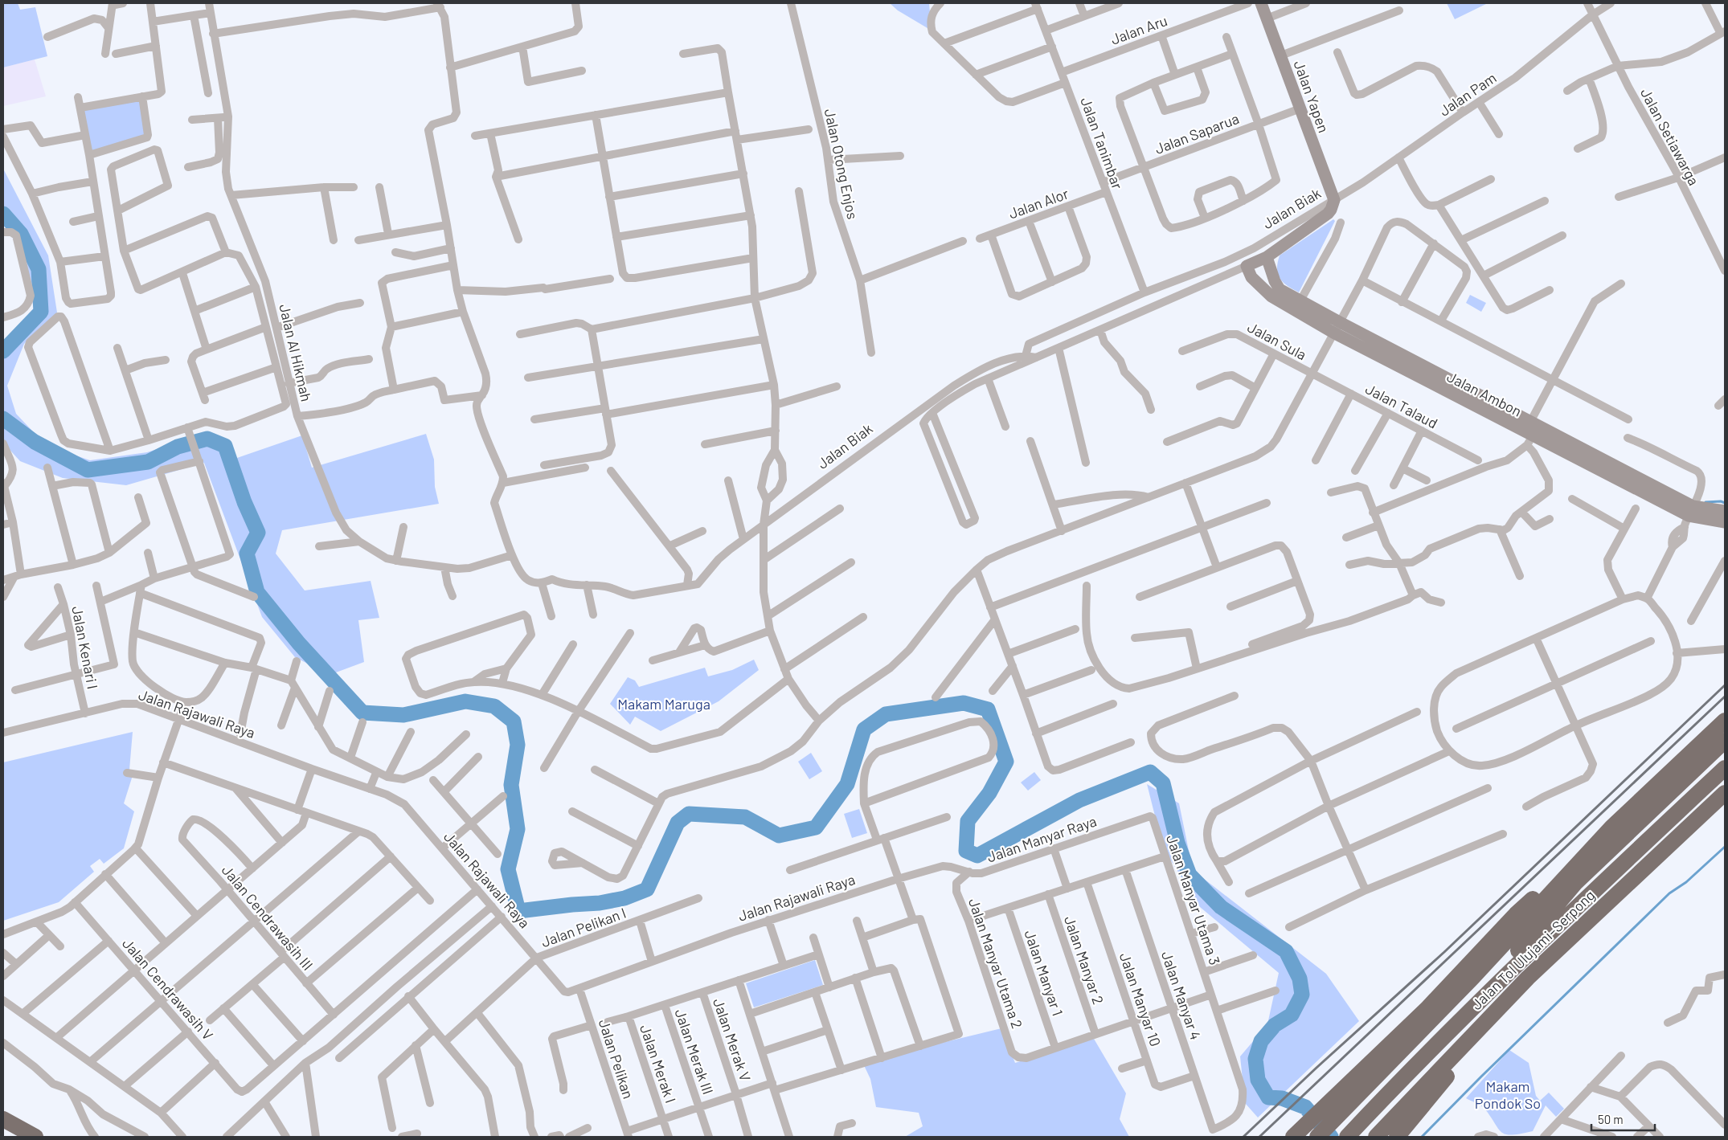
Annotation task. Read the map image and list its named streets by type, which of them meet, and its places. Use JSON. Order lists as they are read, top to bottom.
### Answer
{
  "streets": {
    "highway": ["Jalan Tol Ulujami–Serpong"],
    "street": [
      "Jalan Aru",
      "Jalan Pam",
      "Jalan Yapen",
      "Jalan Saparua",
      "Jalan Setiawarga",
      "Jalan Tanimbar",
      "Jalan Otong Enjos",
      "Jalan Alor",
      "Jalan Biak",
      "Jalan Sula",
      "Jalan Al Hikmah",
      "Jalan Ambon",
      "Jalan Talaud",
      "Jalan Kenari I",
      "Jalan Rajawali Raya",
      "Jalan Manyar Raya",
      "Jalan Manyar Utama 3",
      "Jalan Cendrawasih III",
      "Jalan Pelikan I",
      "Jalan Manyar 2",
      "Jalan Manyar Utama 2",
      "Jalan Manyar 1",
      "Jalan Cendrawasih V",
      "Jalan Manyar 4",
      "Jalan Manyar 10",
      "Jalan Merak V",
      "Jalan Merak III",
      "Jalan Pelikan",
      "Jalan Merak I"
    ]
  },
  "crossings": [
    ["Jalan Aru", "Jalan Tanimbar"],
    ["Jalan Pam", "Jalan Yapen"],
    ["Jalan Pam", "Jalan Setiawarga"],
    ["Jalan Pam", "Jalan Biak"],
    ["Jalan Yapen", "Jalan Saparua"],
    ["Jalan Yapen", "Jalan Biak"],
    ["Jalan Saparua", "Jalan Tanimbar"],
    ["Jalan Tanimbar", "Jalan Alor"],
    ["Jalan Tanimbar", "Jalan Biak"],
    ["Jalan Biak", "Jalan Ambon"],
    ["Jalan Sula", "Jalan Talaud"],
    ["Jalan Kenari I", "Jalan Rajawali Raya"],
    ["Jalan Rajawali Raya", "Jalan Manyar Raya"],
    ["Jalan Rajawali Raya", "Jalan Pelikan I"],
    ["Jalan Rajawali Raya", "Jalan Manyar Utama 2"],
    ["Jalan Rajawali Raya", "Jalan Pelikan"],
    ["Jalan Manyar Raya", "Jalan Manyar Utama 3"],
    ["Jalan Manyar Raya", "Jalan Manyar Utama 2"],
    ["Jalan Manyar Utama 3", "Jalan Manyar 4"],
    ["Jalan Manyar Utama 2", "Jalan Manyar 1"],
    ["Jalan Manyar 4", "Jalan Manyar 10"]
  ],
  "parks": ["Makam Maruga", "Makam Pondok So"],
  "scale_bar": "50 m"
}
